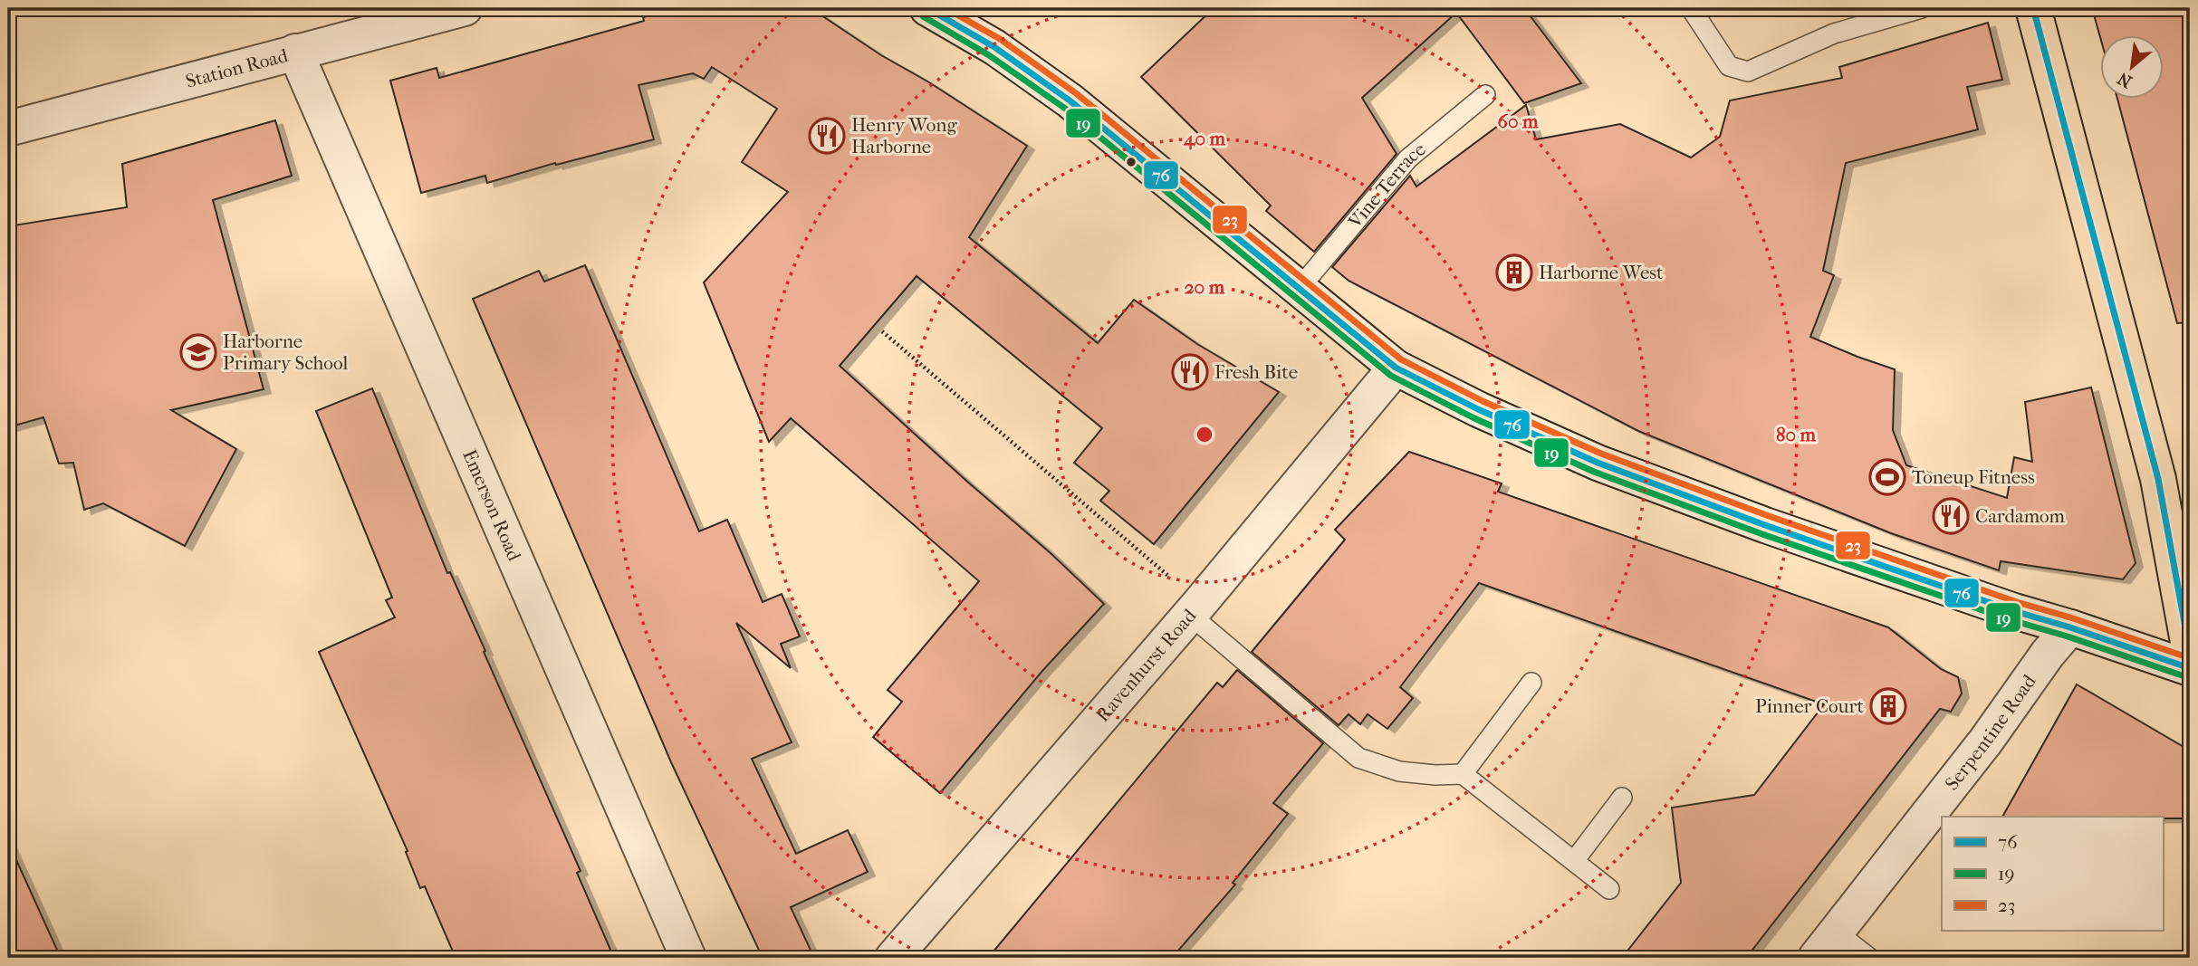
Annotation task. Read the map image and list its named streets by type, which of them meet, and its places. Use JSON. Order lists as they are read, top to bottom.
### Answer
{
  "streets": {
    "street": [
      "Station Road",
      "Emerson Road",
      "Ravenhurst Road",
      "Serpentine Road"
    ],
    "lane": ["Vine Terrace"]
  },
  "crossings": [
    ["Station Road", "Emerson Road"]
  ],
  "places": {
    "restaurant": ["Henry Wong Harborne", "Fresh Bite", "Cardamom"],
    "building": ["Harborne West", "Pinner Court"],
    "school or university": ["Harborne Primary School"],
    "sports": ["Toneup Fitness"]
  },
  "lines": ["transit line 76", "transit line 23", "transit line 19"],
  "legend": ["76", "19", "23"],
  "north": "bottom left",
  "rings": [
    "60 m",
    "40 m",
    "20 m",
    "80 m"
  ]
}
